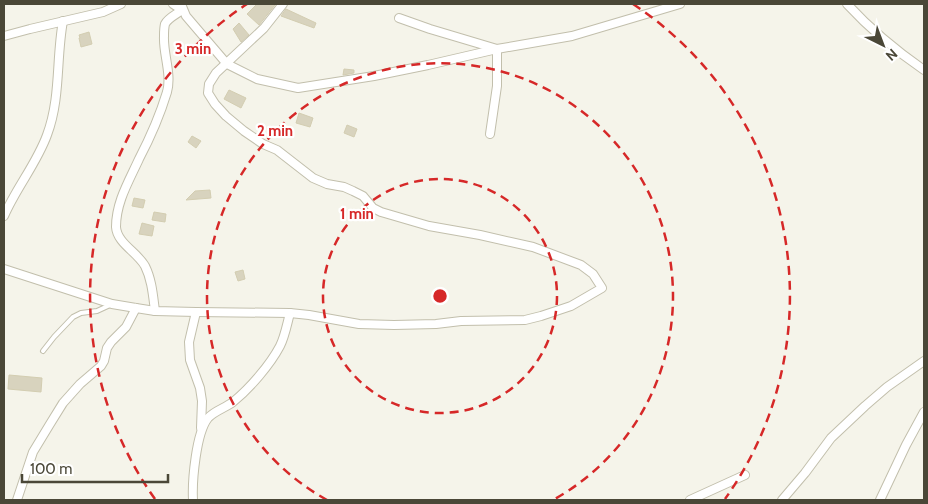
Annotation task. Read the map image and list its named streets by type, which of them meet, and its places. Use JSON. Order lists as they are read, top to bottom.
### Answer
{
  "scale_bar": "100 m",
  "north": "bottom right",
  "rings": ["3 min", "2 min", "1 min"]
}
